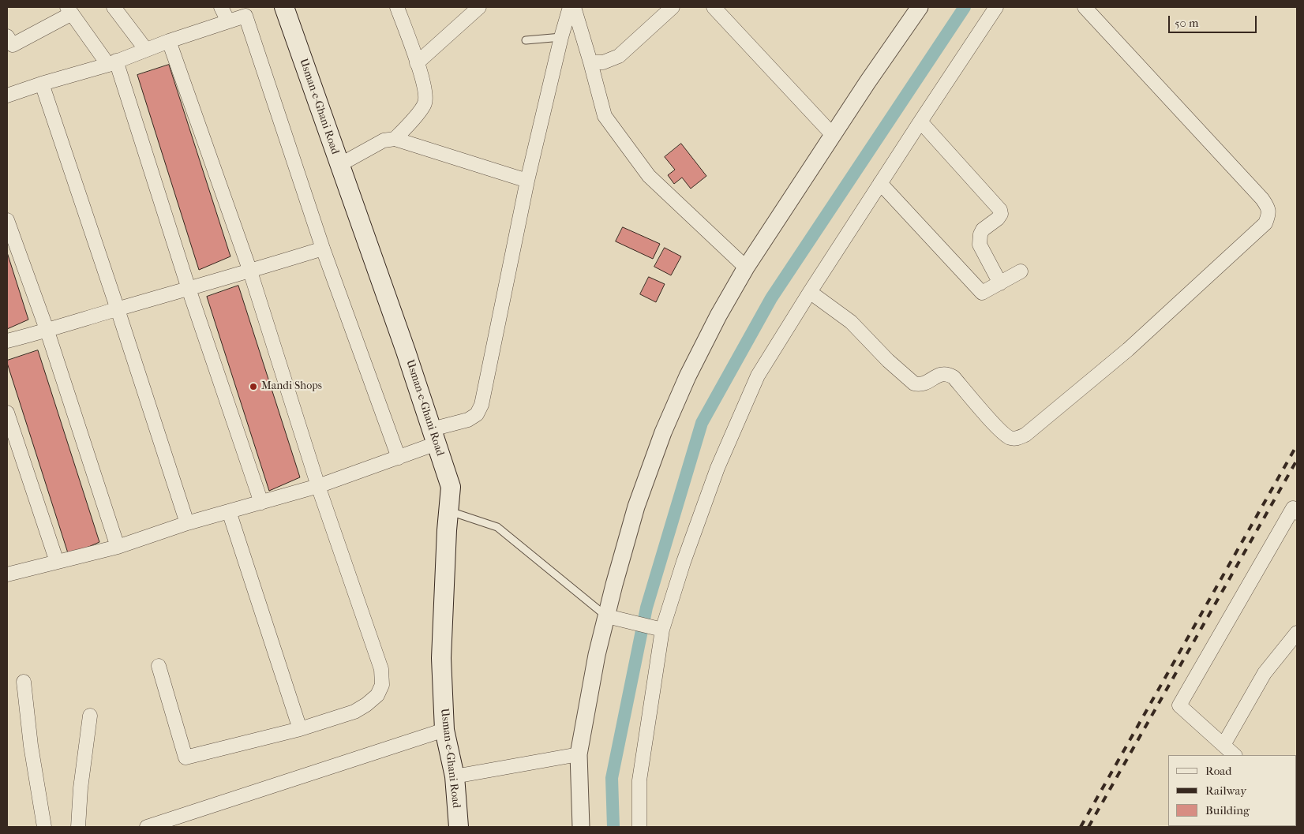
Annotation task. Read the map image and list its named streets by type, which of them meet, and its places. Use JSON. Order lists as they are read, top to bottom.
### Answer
{
  "streets": {
    "main road": ["Usman-e-Ghani Road"]
  },
  "places": ["Mandi Shops"],
  "legend": ["Road", "Railway", "Building"],
  "scale_bar": "50 m"
}
